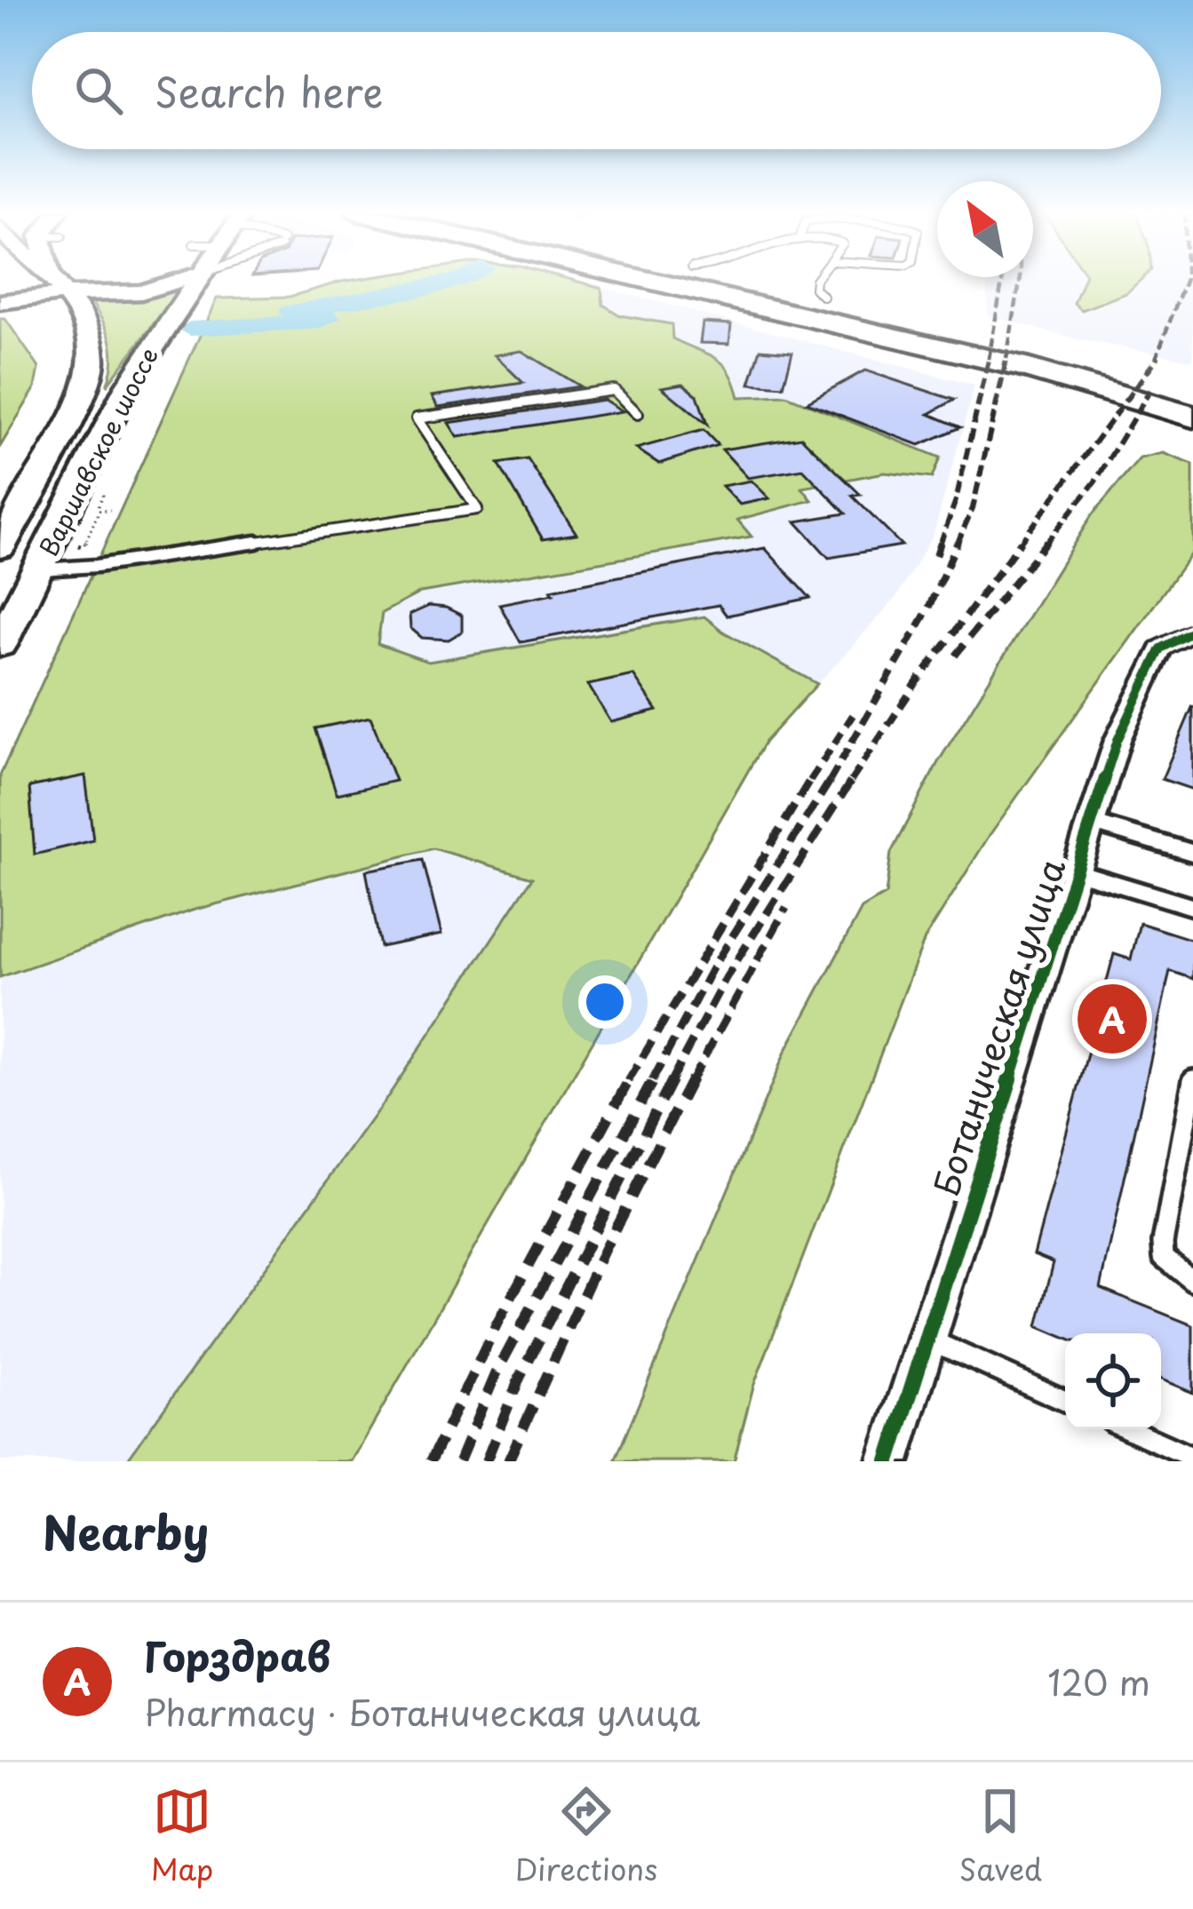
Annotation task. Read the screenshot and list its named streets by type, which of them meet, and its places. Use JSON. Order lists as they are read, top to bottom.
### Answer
{
  "streets": {
    "main road": ["Варшавское шоссе"],
    "street": ["Ботаническая улица"]
  },
  "north": "top left",
  "page": {
    "search": "Search here",
    "pins": "A",
    "heading": "Nearby",
    "list": [
      {
        "mark": "A",
        "name": "Горздрав",
        "note": "Pharmacy · Ботаническая улица",
        "value": "120 m"
      }
    ],
    "nav": ["Map", "Directions", "Saved"]
  }
}
